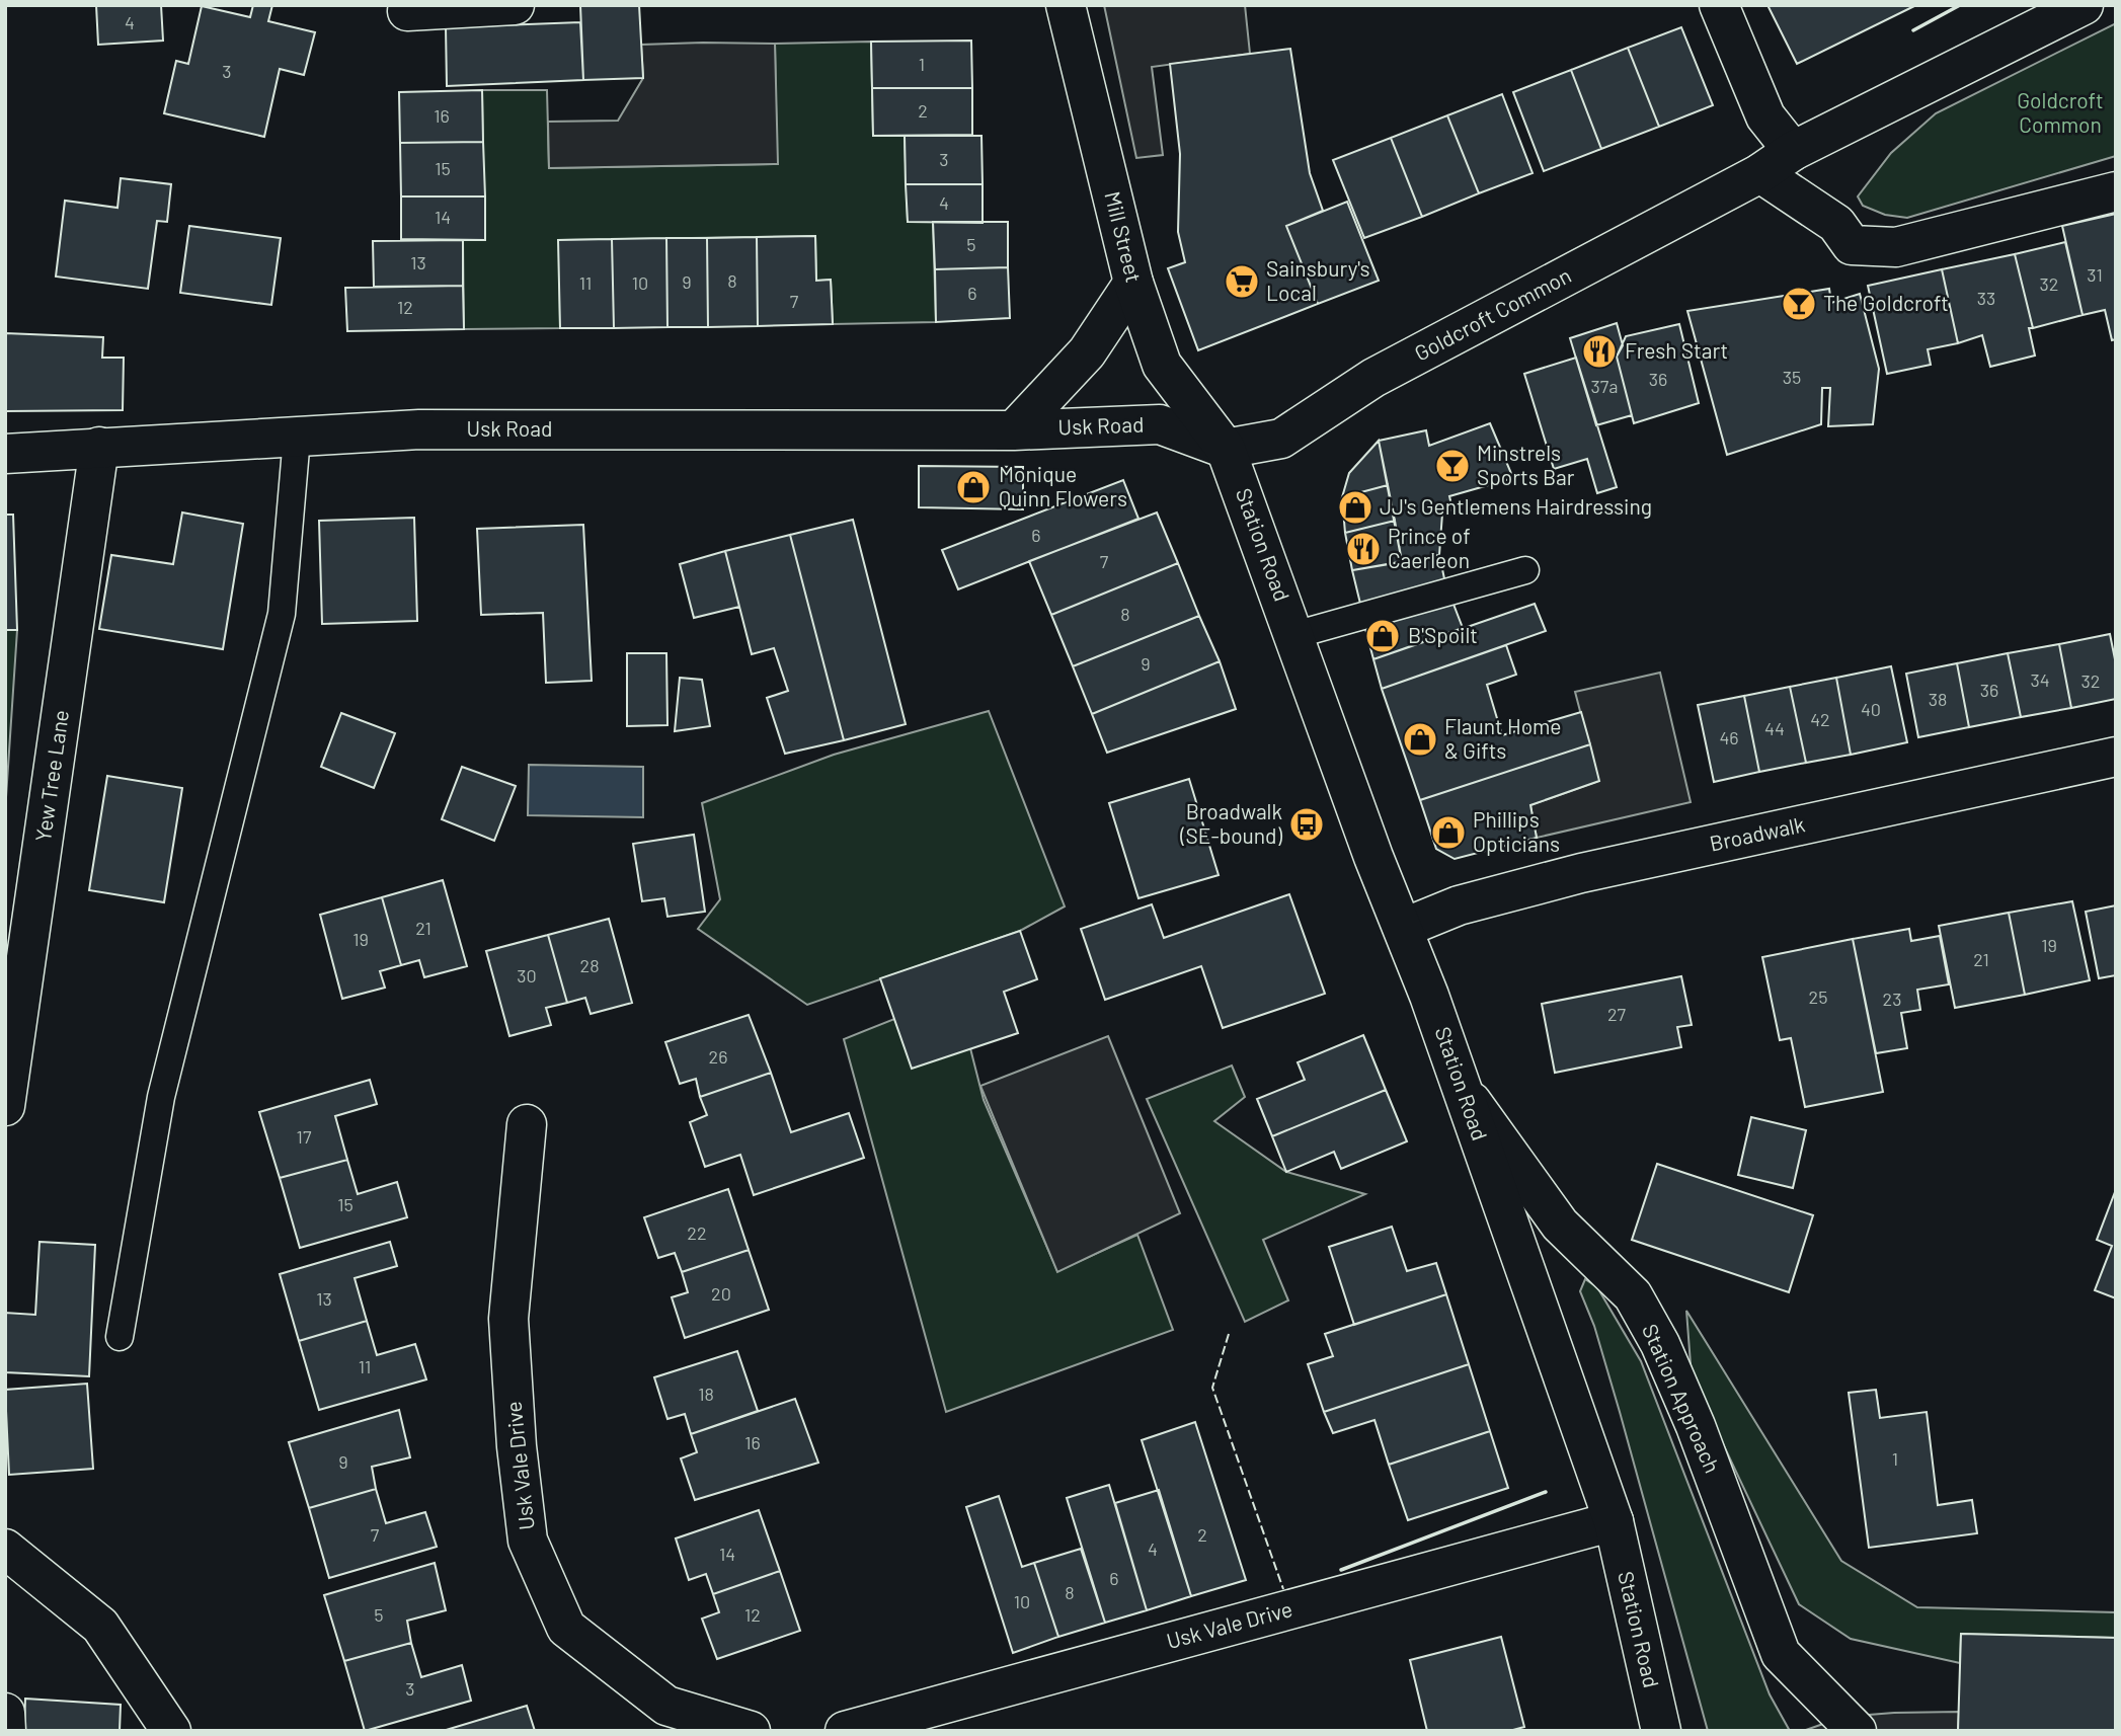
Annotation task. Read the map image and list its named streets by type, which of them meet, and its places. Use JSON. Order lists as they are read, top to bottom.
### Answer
{
  "streets": {
    "street": [
      "Mill Street",
      "Goldcroft Common",
      "Usk Road",
      "Station Road",
      "Yew Tree Lane",
      "Broadwalk",
      "Station Approach",
      "Usk Vale Drive"
    ]
  },
  "crossings": [
    ["Mill Street", "Goldcroft Common"],
    ["Mill Street", "Usk Road"],
    ["Mill Street", "Station Road"],
    ["Goldcroft Common", "Usk Road"],
    ["Goldcroft Common", "Station Road"],
    ["Usk Road", "Station Road"],
    ["Usk Road", "Yew Tree Lane"],
    ["Station Road", "Broadwalk"],
    ["Station Road", "Station Approach"],
    ["Station Road", "Usk Vale Drive"]
  ],
  "parks": ["Goldcroft Common"],
  "places": {
    "supermarket": ["Sainsbury's Local"],
    "bar": ["The Goldcroft", "Minstrels Sports Bar"],
    "restaurant": ["Fresh Start", "Prince of Caerleon"],
    "shop": [
      "Monique Quinn Flowers",
      "JJ's Gentlemens Hairdressing",
      "B'Spoilt",
      "Flaunt Home & Gifts",
      "Phillips Opticians"
    ],
    "bus stop": ["Broadwalk (SE-bound)"]
  },
  "house_numbers": [
    "4",
    "1",
    "3",
    "2",
    "16",
    "3",
    "15",
    "4",
    "14",
    "5",
    "13",
    "31",
    "8",
    "9",
    "11",
    "10",
    "32",
    "6",
    "33",
    "7",
    "12",
    "35",
    "36",
    "37a",
    "6",
    "7",
    "8",
    "9",
    "34",
    "32",
    "36",
    "38",
    "40",
    "42",
    "44",
    "46",
    "21",
    "19",
    "19",
    "21",
    "28",
    "30",
    "25",
    "23",
    "27",
    "26",
    "17",
    "15",
    "22",
    "20",
    "13",
    "11",
    "18",
    "16",
    "1",
    "9",
    "7",
    "2",
    "4",
    "14",
    "6",
    "8",
    "10",
    "5",
    "12",
    "3"
  ]
}
